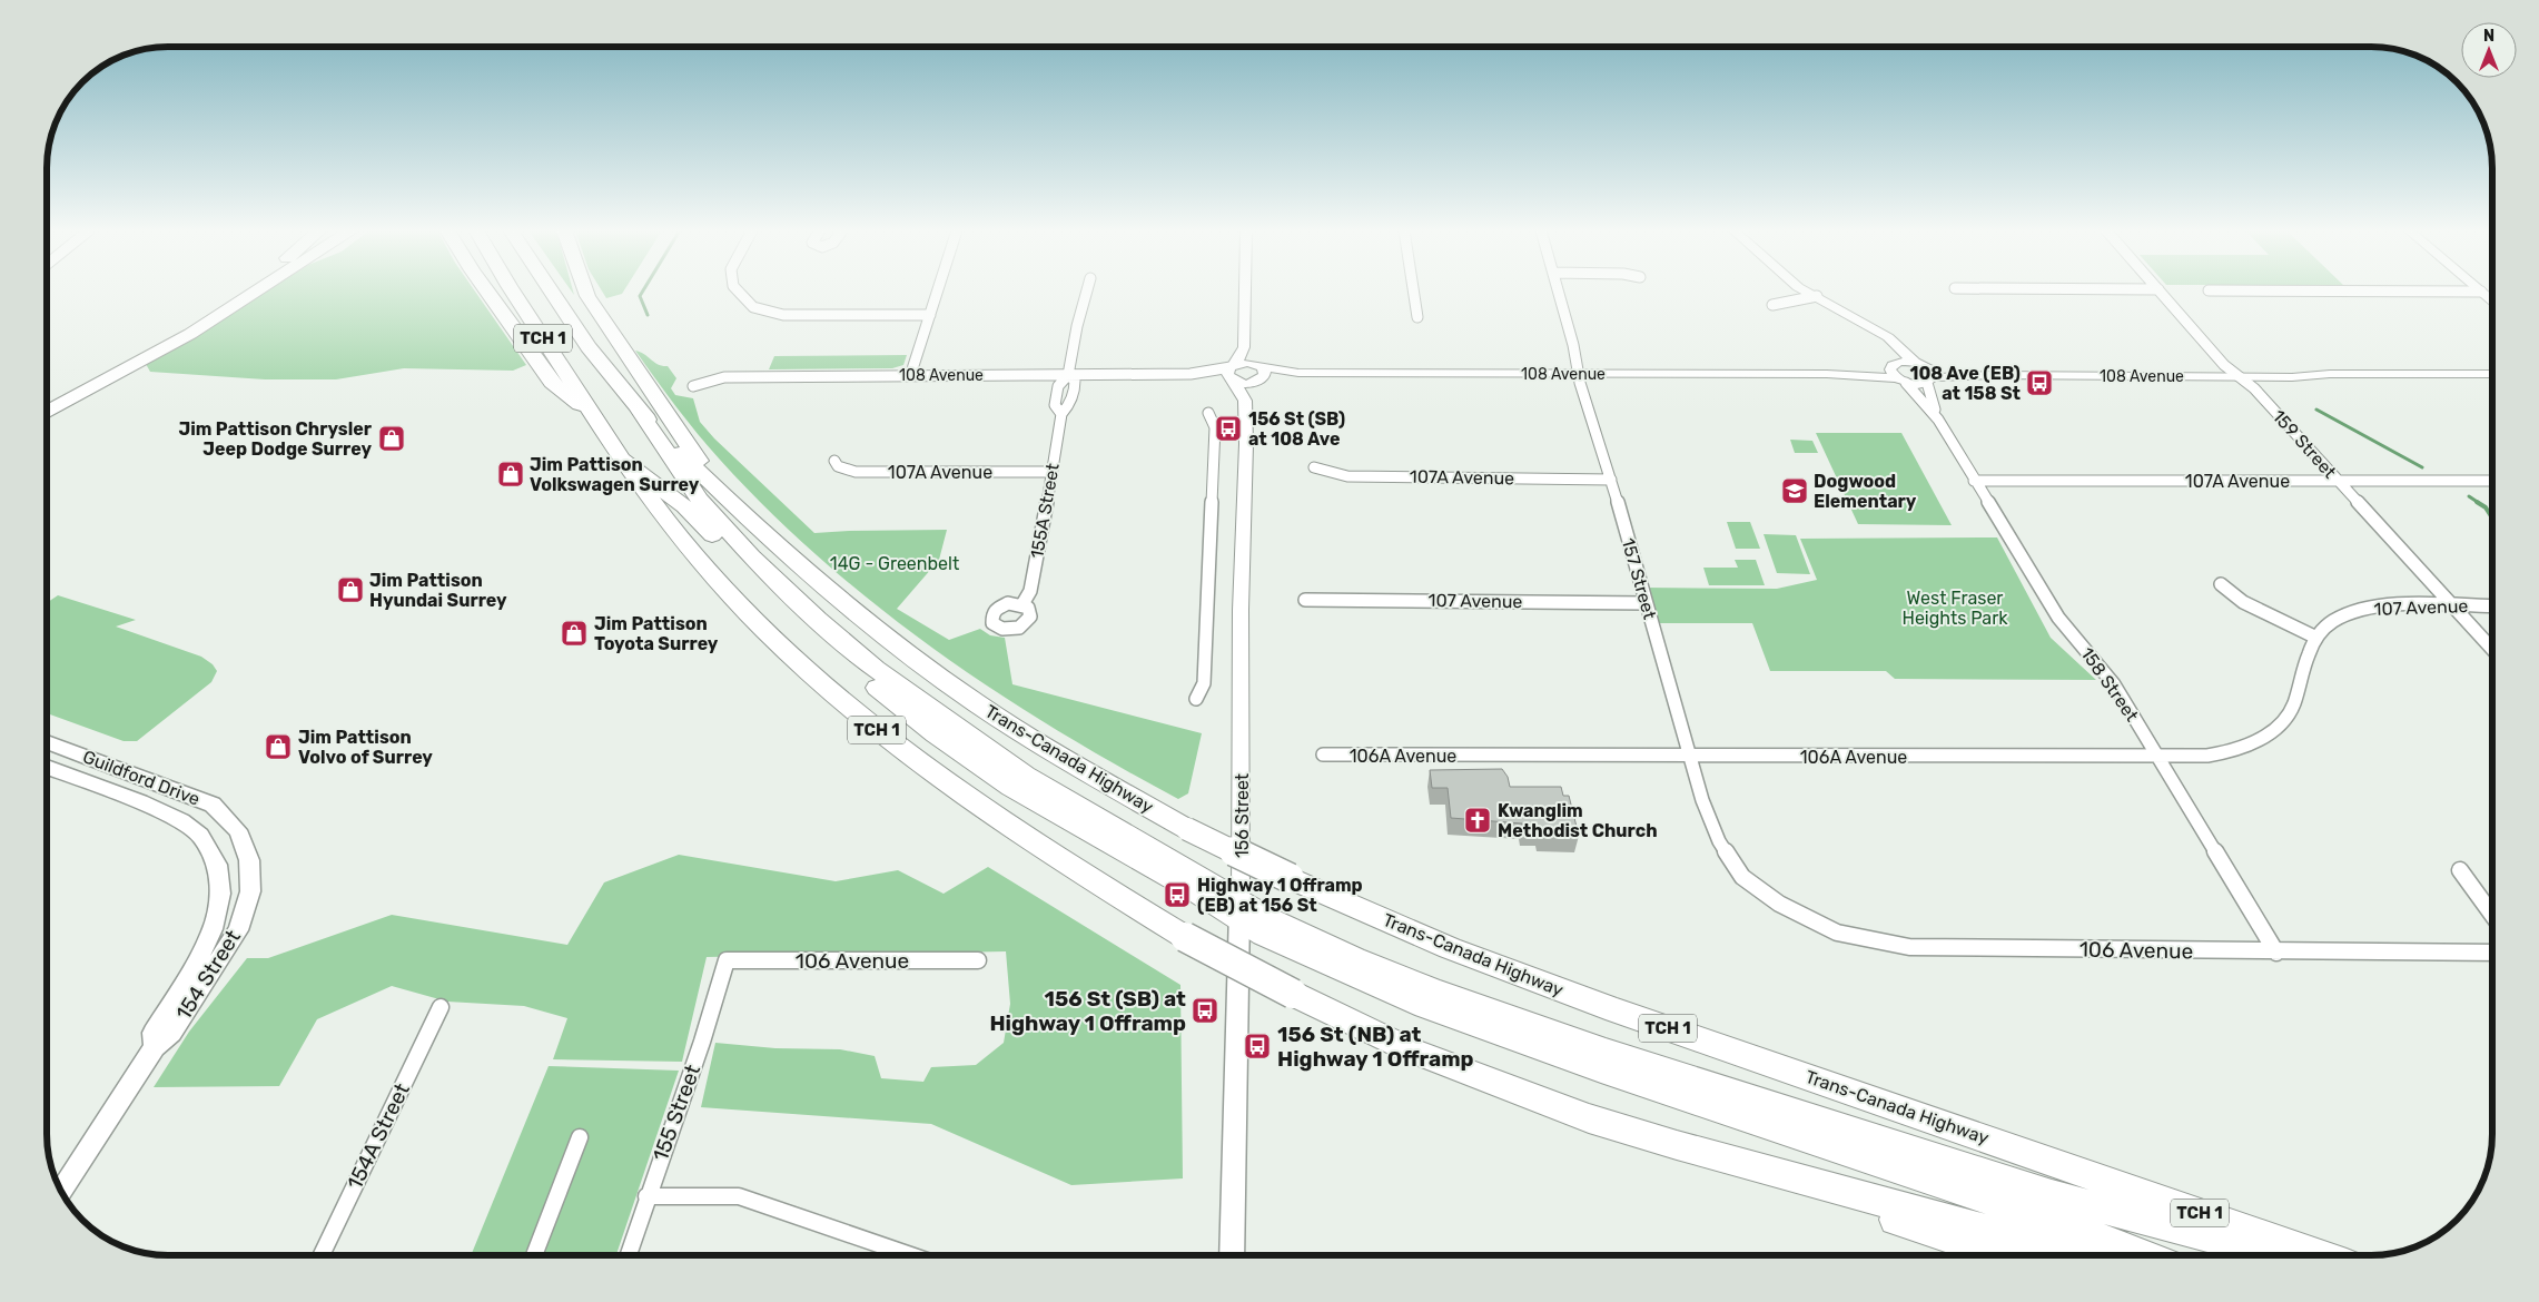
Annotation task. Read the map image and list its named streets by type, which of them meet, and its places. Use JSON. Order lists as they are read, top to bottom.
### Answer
{
  "streets": {
    "highway": ["TCH 1", "Trans-Canada Highway"],
    "main road": ["Guildford Drive", "156 Street", "154 Street"],
    "street": [
      "108 Avenue",
      "159 Street",
      "107A Avenue",
      "155A Street",
      "157 Street",
      "107 Avenue",
      "158 Street",
      "106A Avenue",
      "106 Avenue",
      "155 Street",
      "154A Street"
    ]
  },
  "crossings": [
    ["108 Avenue", "159 Street"],
    ["108 Avenue", "155A Street"],
    ["108 Avenue", "157 Street"],
    ["108 Avenue", "158 Street"],
    ["159 Street", "107A Avenue"],
    ["159 Street", "107 Avenue"],
    ["107A Avenue", "155A Street"],
    ["107A Avenue", "157 Street"],
    ["107A Avenue", "158 Street"],
    ["157 Street", "107 Avenue"],
    ["157 Street", "106A Avenue"],
    ["157 Street", "106 Avenue"],
    ["107 Avenue", "106A Avenue"],
    ["158 Street", "106A Avenue"],
    ["158 Street", "106 Avenue"],
    ["Guildford Drive", "154 Street"],
    ["106 Avenue", "155 Street"]
  ],
  "parks": ["14G - Greenbelt", "West Fraser Heights Park"],
  "places": {
    "bus stop": [
      "108 Ave (EB) at 158 St",
      "156 St (SB) at 108 Ave",
      "Highway 1 Offramp (EB) at 156 St",
      "156 St (SB) at Highway 1 Offramp",
      "156 St (NB) at Highway 1 Offramp"
    ],
    "shop": [
      "Jim Pattison Chrysler Jeep Dodge Surrey",
      "Jim Pattison Volkswagen Surrey",
      "Jim Pattison Hyundai Surrey",
      "Jim Pattison Toyota Surrey",
      "Jim Pattison Volvo of Surrey"
    ],
    "school or university": ["Dogwood Elementary"],
    "church": ["Kwanglim Methodist Church"]
  },
  "north": "top"
}
